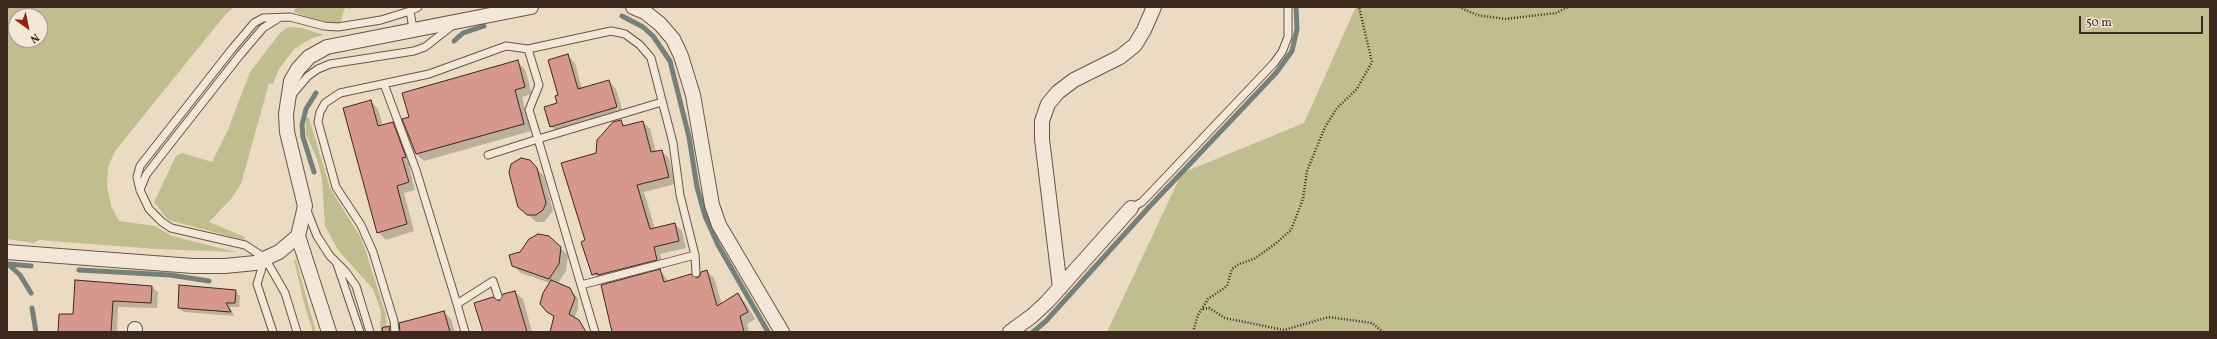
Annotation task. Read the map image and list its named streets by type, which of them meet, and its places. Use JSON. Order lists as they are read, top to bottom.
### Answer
{
  "scale_bar": "50 m",
  "north": "bottom right"
}
